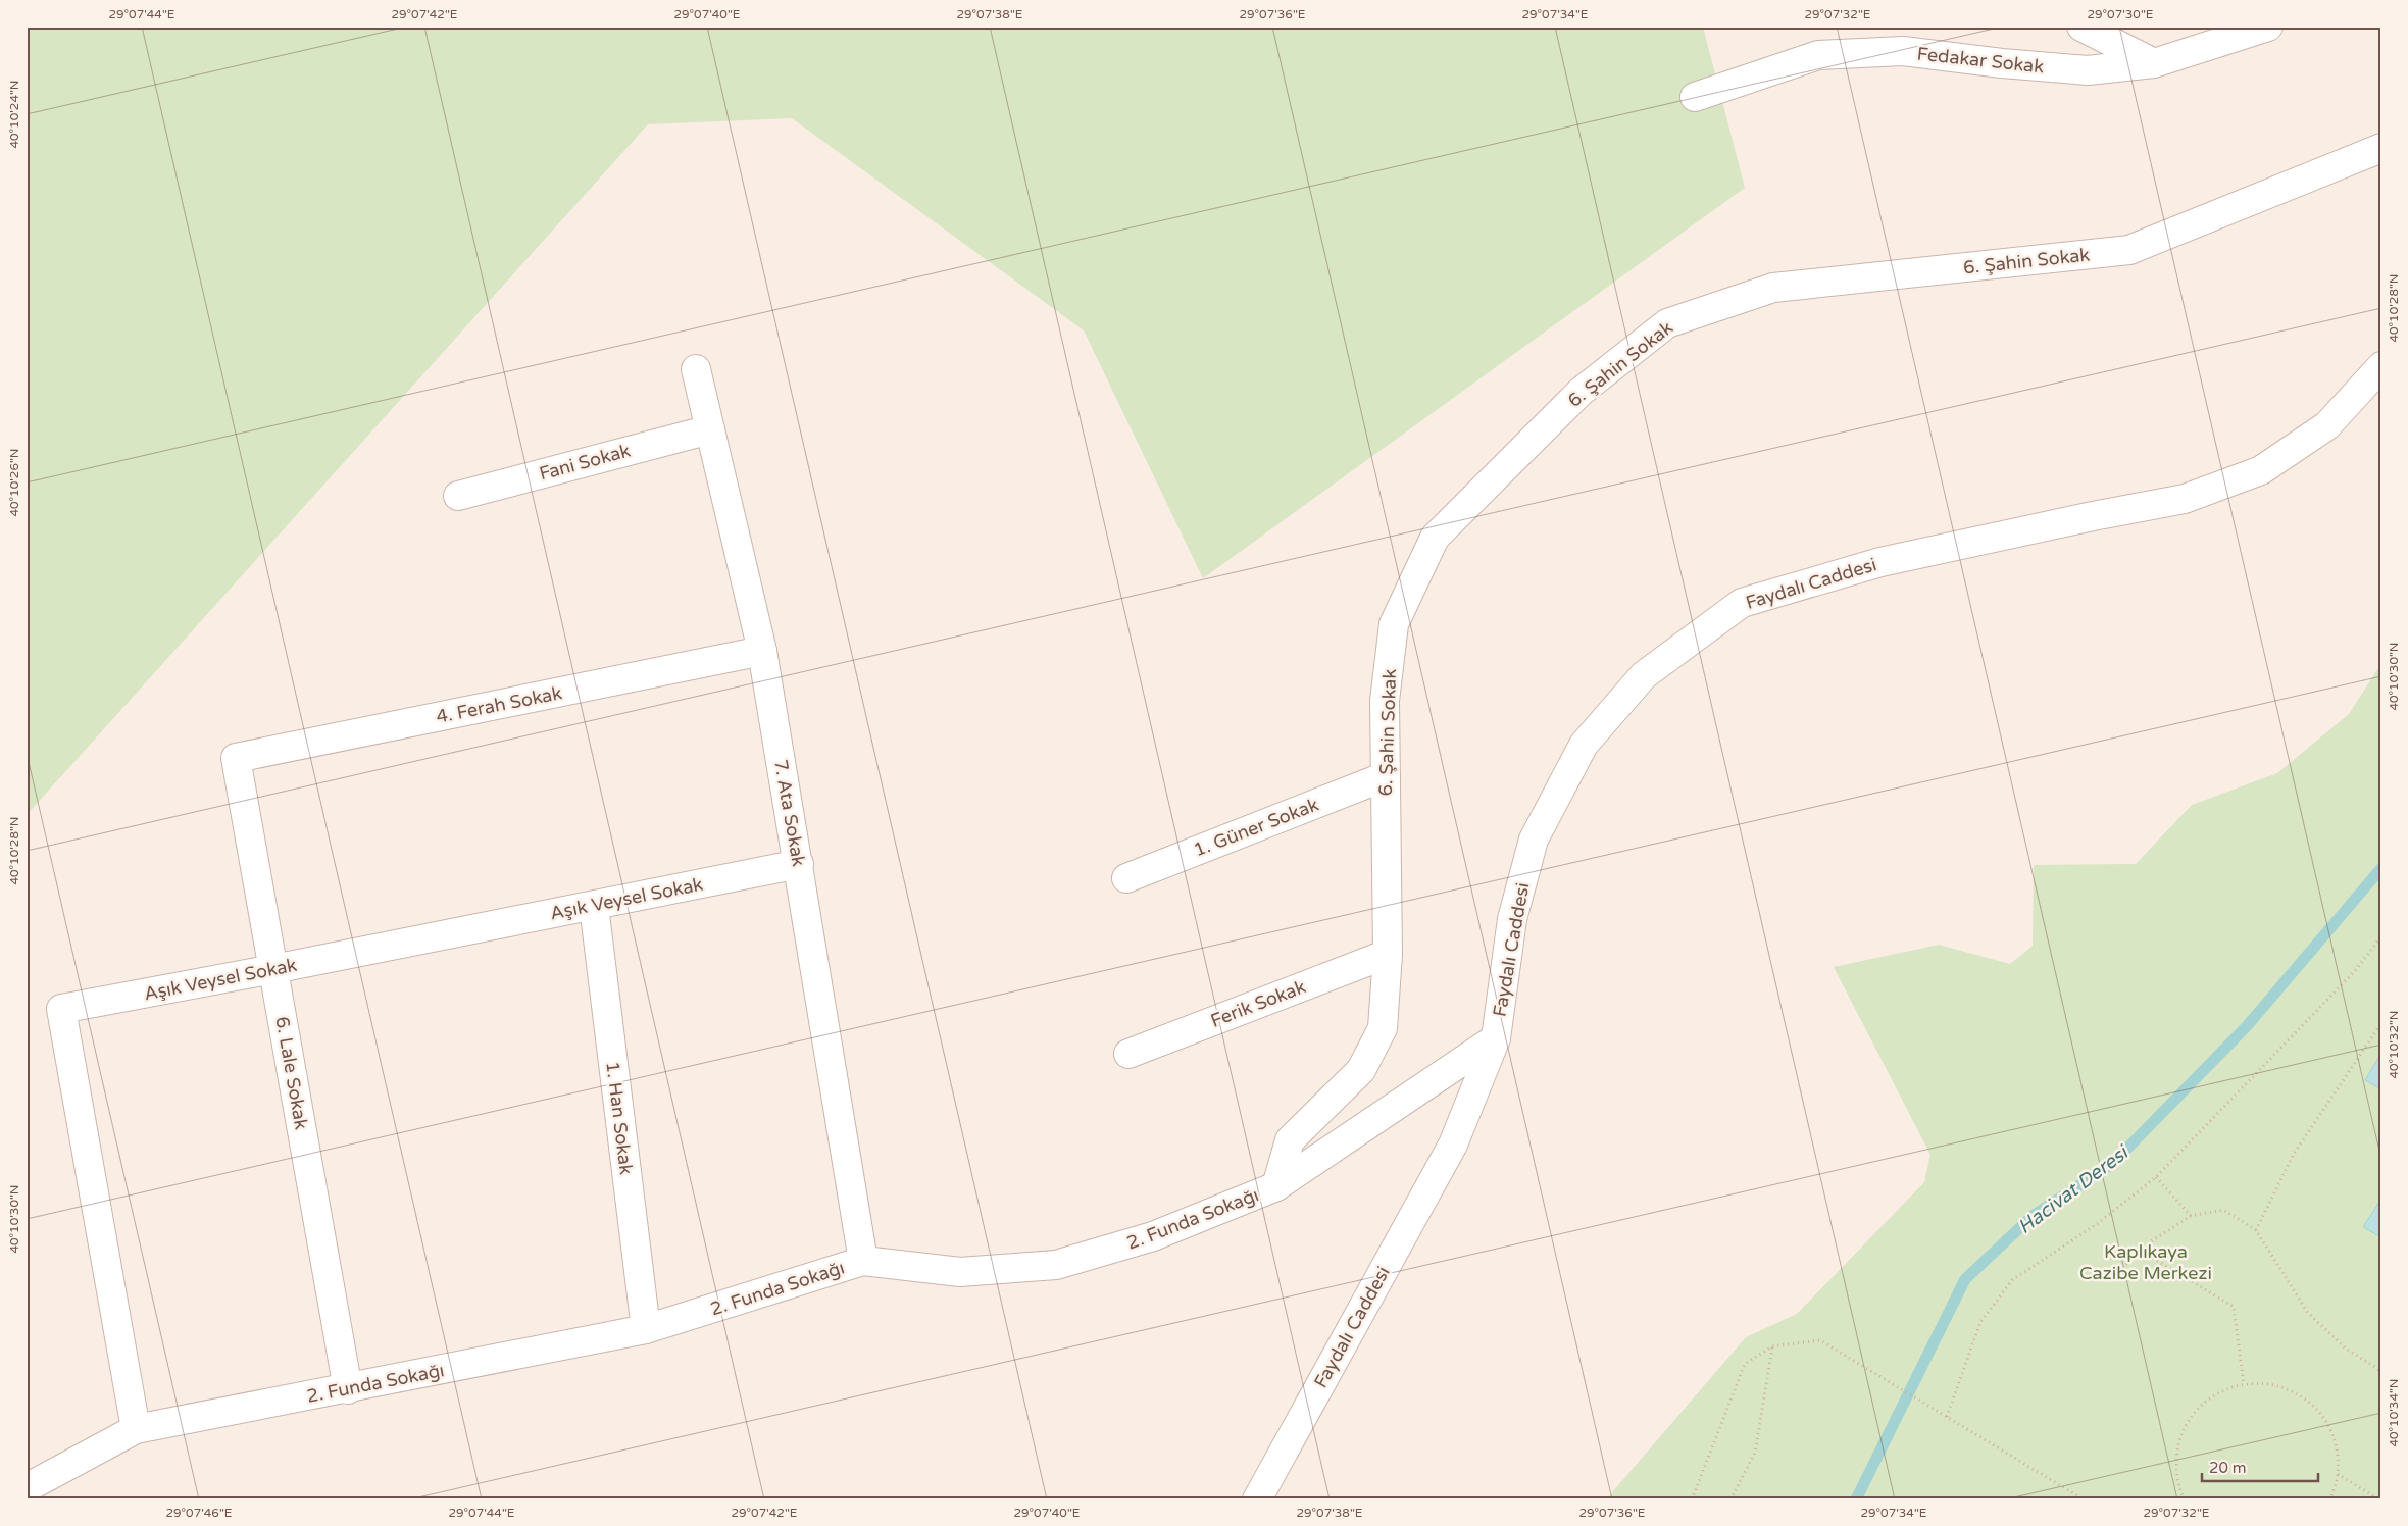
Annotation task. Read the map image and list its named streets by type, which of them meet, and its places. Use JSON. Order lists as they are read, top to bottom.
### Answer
{
  "streets": {
    "street": [
      "Fedakar Sokak",
      "6. Şahin Sokak",
      "Fani Sokak",
      "Faydalı Caddesi",
      "4. Ferah Sokak",
      "7. Ata Sokak",
      "1. Güner Sokak",
      "Aşık Veysel Sokak",
      "Ferik Sokak",
      "6. Lale Sokak",
      "1. Han Sokak",
      "2. Funda Sokağı"
    ]
  },
  "crossings": [
    ["6. Şahin Sokak", "1. Güner Sokak"],
    ["6. Şahin Sokak", "Ferik Sokak"],
    ["6. Şahin Sokak", "2. Funda Sokağı"],
    ["Fani Sokak", "7. Ata Sokak"],
    ["Faydalı Caddesi", "2. Funda Sokağı"],
    ["4. Ferah Sokak", "7. Ata Sokak"],
    ["4. Ferah Sokak", "6. Lale Sokak"],
    ["7. Ata Sokak", "Aşık Veysel Sokak"],
    ["7. Ata Sokak", "2. Funda Sokağı"],
    ["Aşık Veysel Sokak", "6. Lale Sokak"],
    ["Aşık Veysel Sokak", "1. Han Sokak"],
    ["Aşık Veysel Sokak", "2. Funda Sokağı"],
    ["6. Lale Sokak", "2. Funda Sokağı"],
    ["1. Han Sokak", "2. Funda Sokağı"]
  ],
  "water": ["Hacivat Deresi"],
  "parks": ["Kaplıkaya Cazibe Merkezi"],
  "scale_bar": "20 m",
  "coordinates": [
    "29°07'44\"E",
    "29°07'42\"E",
    "29°07'40\"E",
    "29°07'38\"E",
    "29°07'36\"E",
    "29°07'34\"E",
    "29°07'32\"E",
    "29°07'30\"E",
    "40°10'24\"N",
    "40°10'28\"N",
    "40°10'26\"N",
    "40°10'30\"N",
    "40°10'32\"N",
    "40°10'34\"N",
    "29°07'46\"E"
  ]
}
